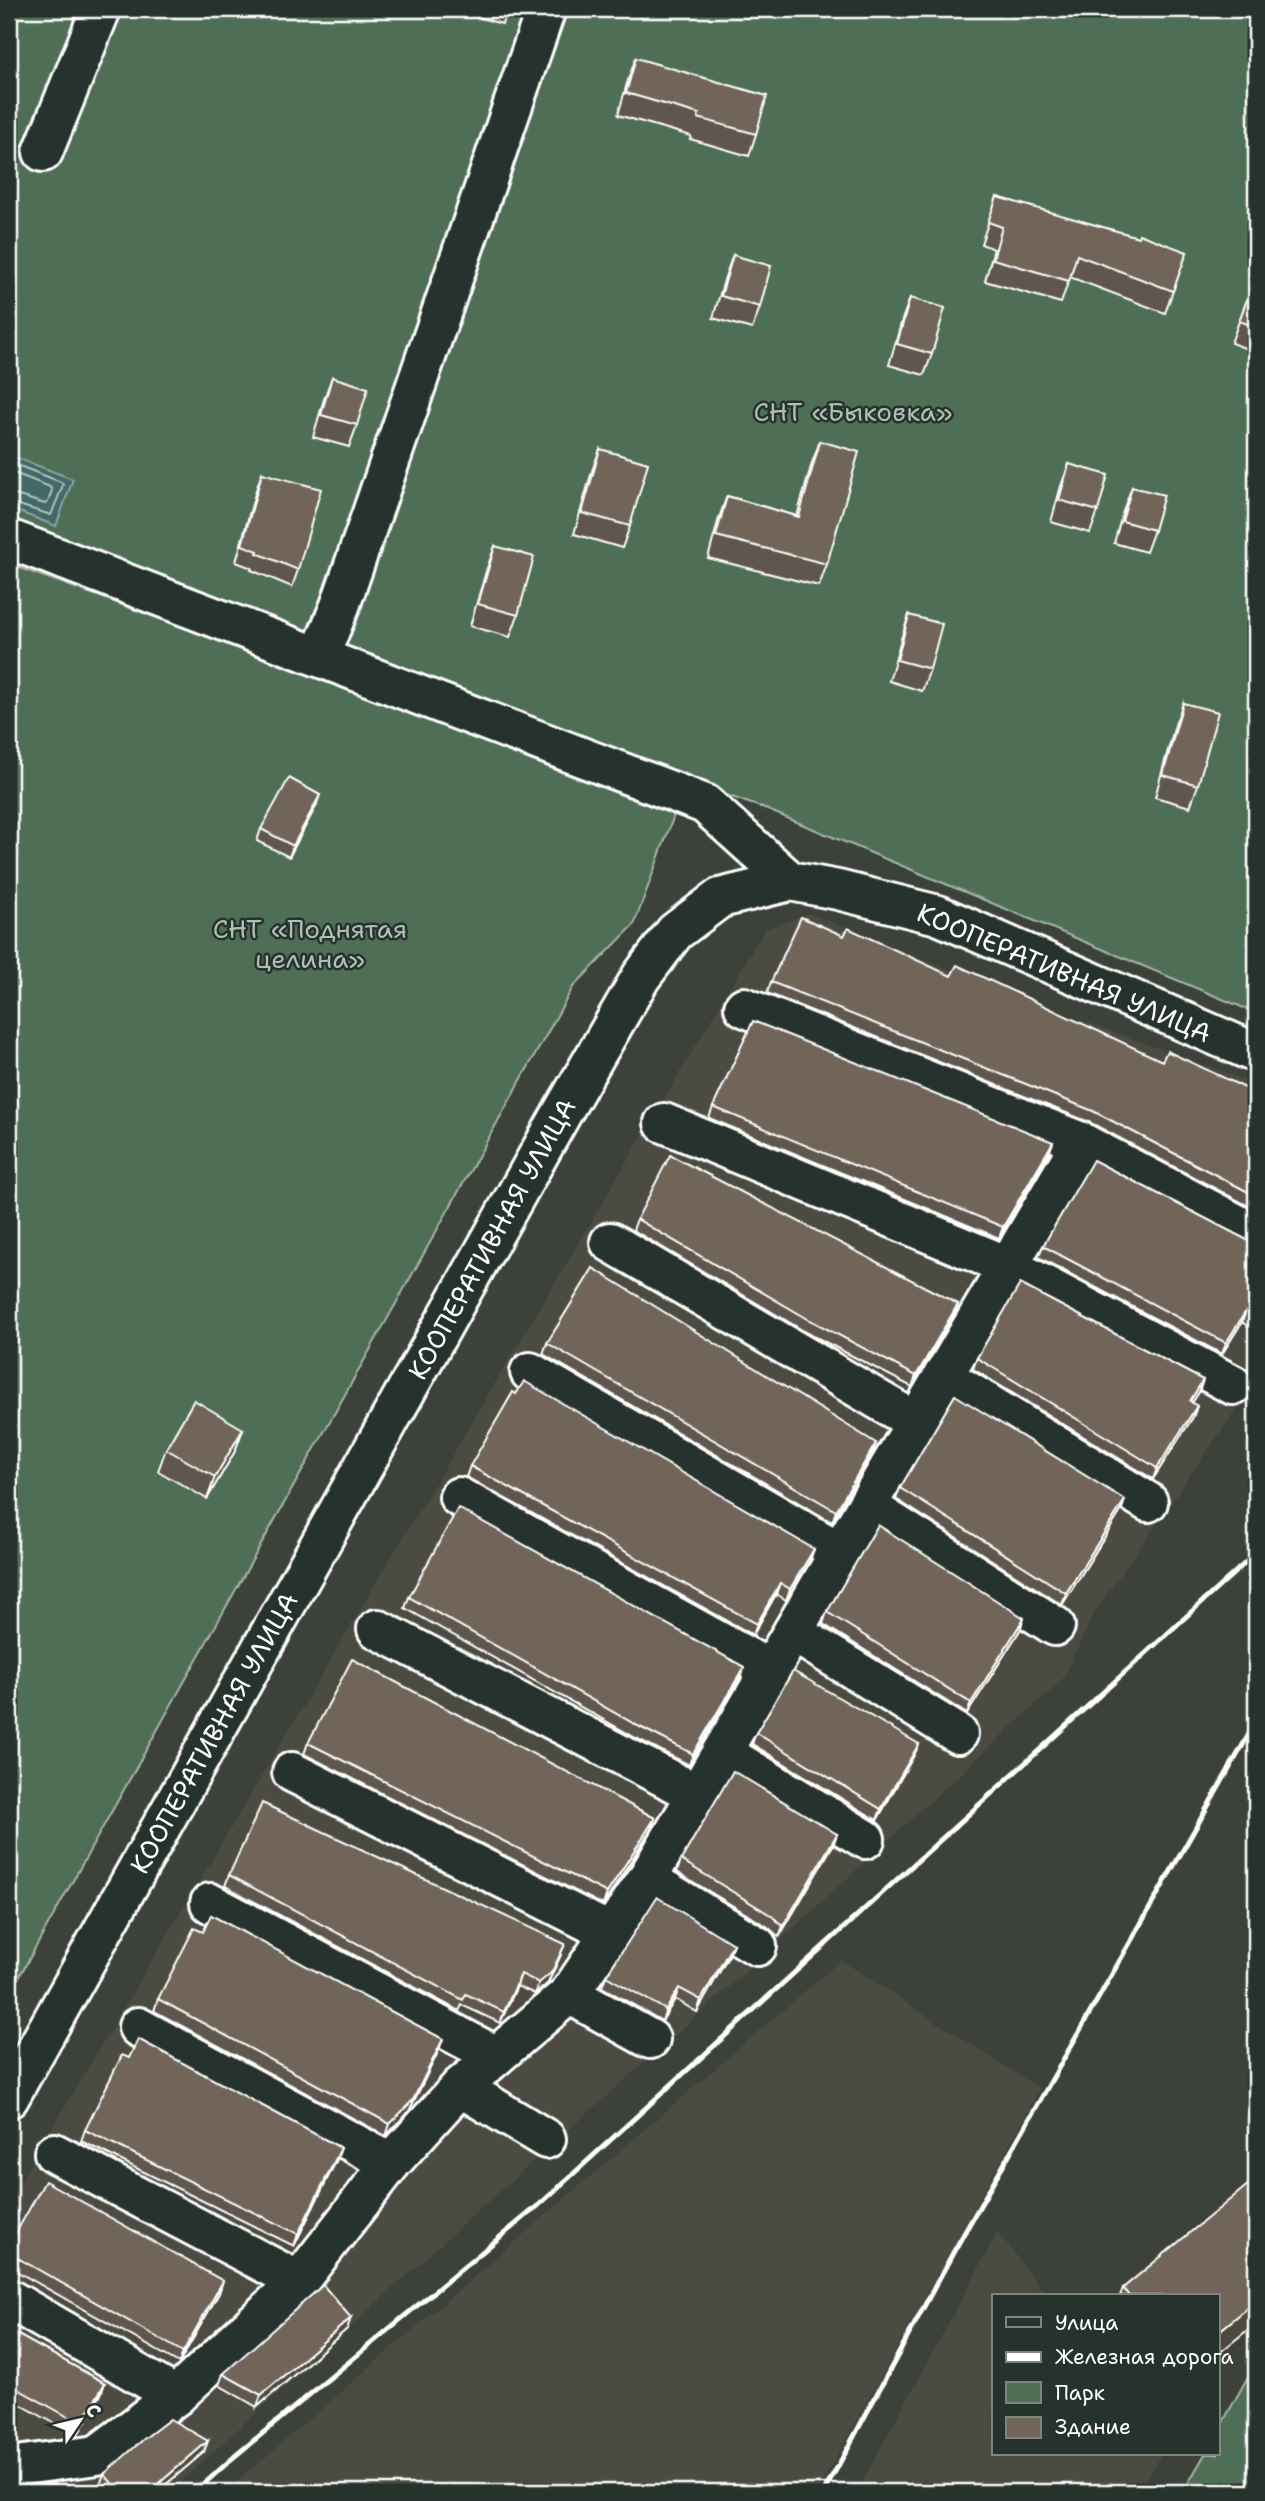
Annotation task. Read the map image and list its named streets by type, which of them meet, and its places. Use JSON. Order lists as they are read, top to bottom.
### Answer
{
  "streets": {
    "main road": ["КООПЕРАТИВНАЯ УЛИЦА"]
  },
  "parks": ["СНТ «Быковка»", "СНТ «Поднятая целина»"],
  "legend": [
    "Улица",
    "Железная дорога",
    "Парк",
    "Здание"
  ],
  "north": "top right"
}
